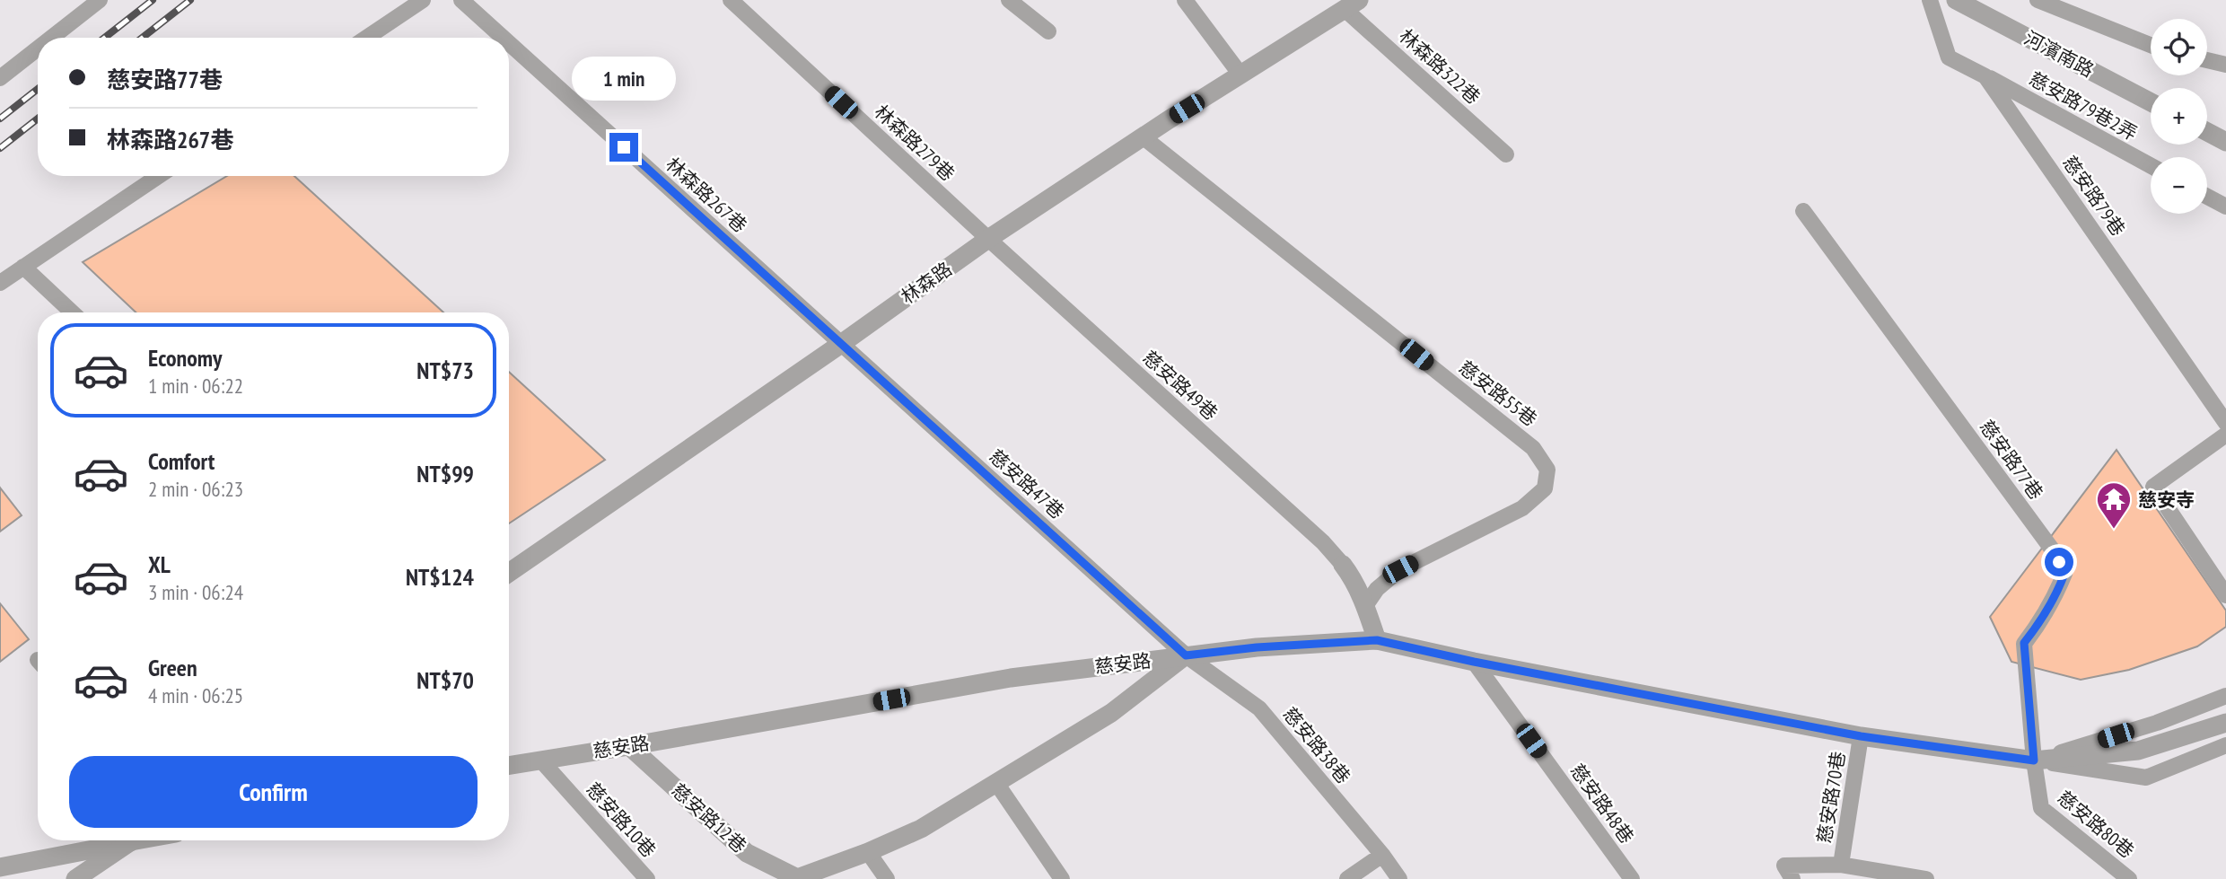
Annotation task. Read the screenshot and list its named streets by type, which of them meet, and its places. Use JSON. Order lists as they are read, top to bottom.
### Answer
{
  "streets": {
    "street": [
      "河濱南路",
      "林森路",
      "慈安路",
      "慈安路12巷"
    ],
    "lane": [
      "林森路322巷",
      "慈安路79巷2弄",
      "林森路279巷",
      "林森路267巷",
      "慈安路79巷",
      "慈安路49巷",
      "慈安路55巷",
      "慈安路77巷",
      "慈安路47巷",
      "慈安路38巷",
      "慈安路70巷",
      "慈安路48巷",
      "慈安路10巷",
      "慈安路80巷"
    ]
  },
  "crossings": [
    ["林森路322巷", "林森路"],
    ["慈安路79巷2弄", "慈安路79巷"],
    ["林森路279巷", "林森路"],
    ["林森路279巷", "慈安路49巷"],
    ["林森路267巷", "林森路"],
    ["林森路267巷", "慈安路47巷"],
    ["林森路", "慈安路49巷"],
    ["林森路", "慈安路55巷"],
    ["林森路", "慈安路47巷"],
    ["慈安路77巷", "慈安路"],
    ["慈安路77巷", "慈安路80巷"],
    ["慈安路47巷", "慈安路"],
    ["慈安路47巷", "慈安路38巷"],
    ["慈安路47巷", "慈安路12巷"],
    ["慈安路", "慈安路38巷"],
    ["慈安路", "慈安路70巷"],
    ["慈安路", "慈安路48巷"],
    ["慈安路", "慈安路12巷"],
    ["慈安路", "慈安路10巷"],
    ["慈安路", "慈安路80巷"],
    ["慈安路38巷", "慈安路12巷"]
  ],
  "places": {
    "temple": ["慈安寺"]
  },
  "page": {
    "map_buttons": ["+", "−"],
    "banner": ["慈安路77巷", "林森路267巷"],
    "bubble": "1 min",
    "list": [
      {
        "name": "Economy",
        "note": "1 min · 06:22",
        "value": "NT$73"
      },
      {
        "name": "Comfort",
        "note": "2 min · 06:23",
        "value": "NT$99"
      },
      {
        "name": "XL",
        "note": "3 min · 06:24",
        "value": "NT$124"
      },
      {
        "name": "Green",
        "note": "4 min · 06:25",
        "value": "NT$70"
      }
    ],
    "buttons": "Confirm"
  }
}
